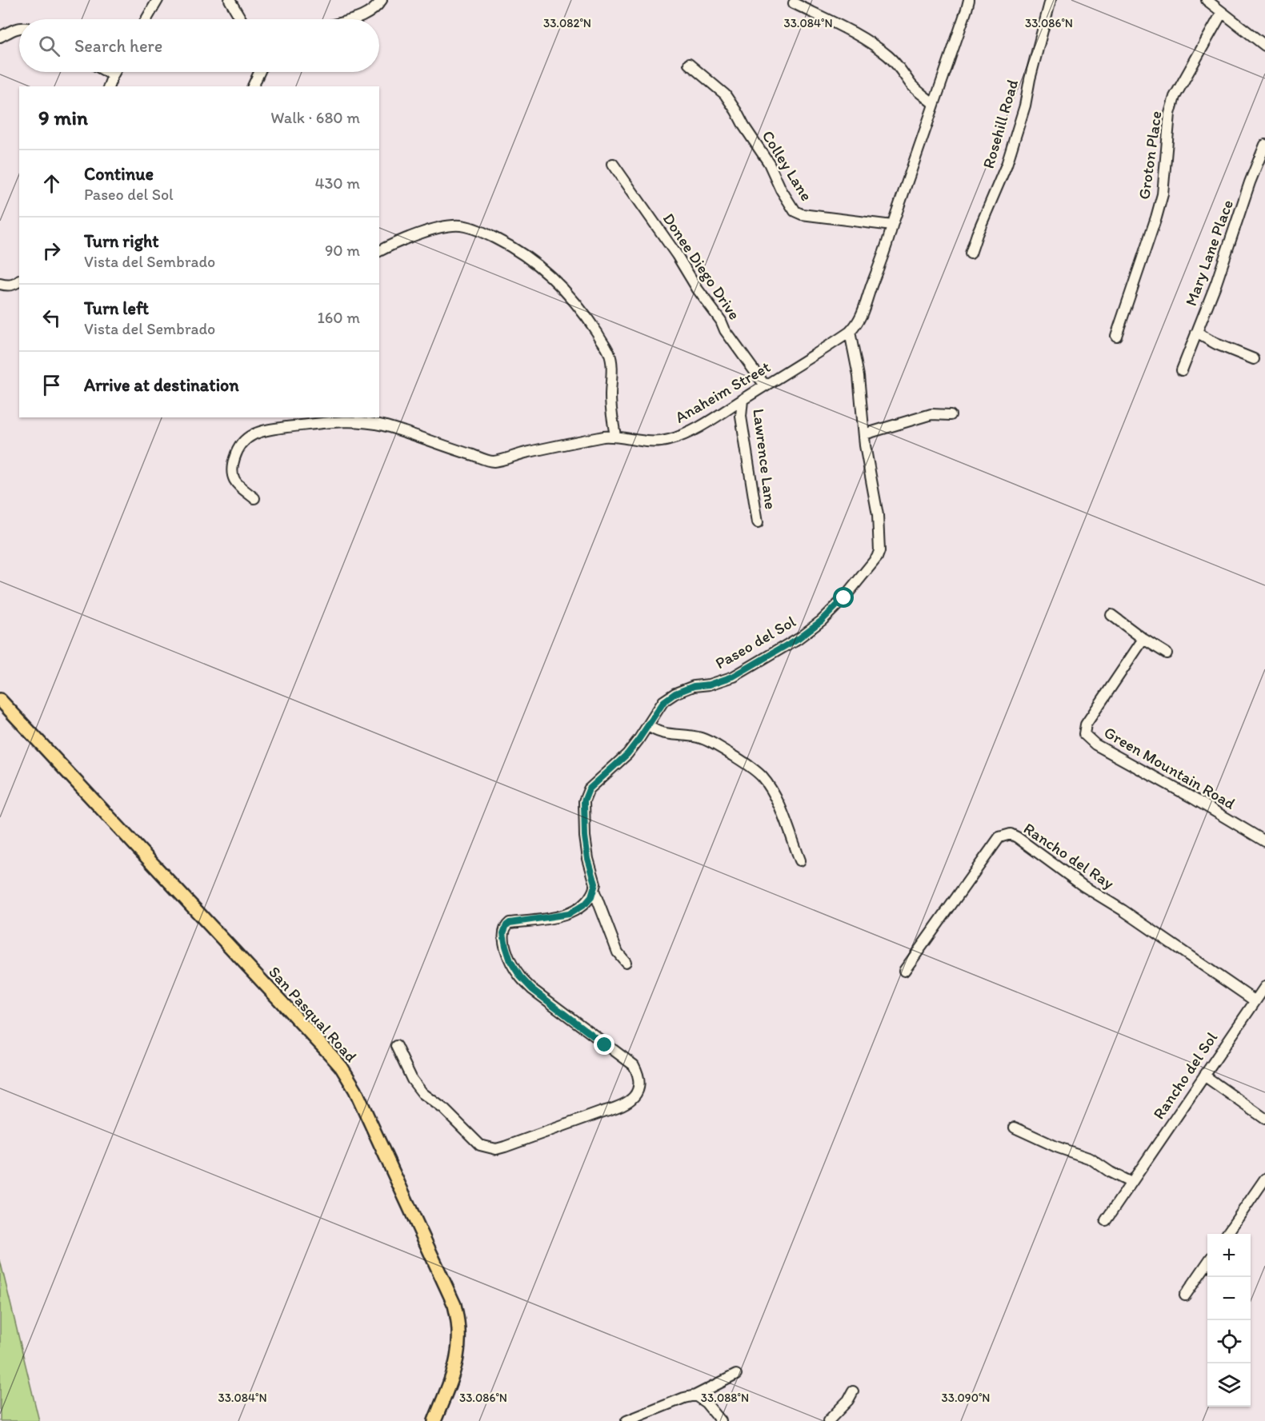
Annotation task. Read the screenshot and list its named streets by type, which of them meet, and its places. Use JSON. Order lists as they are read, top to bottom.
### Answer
{
  "streets": {
    "main road": ["San Pasqual Road"],
    "street": [
      "Rosehill Road",
      "Groton Place",
      "Colley Lane",
      "Mary Lane Place",
      "Donee Diego Drive",
      "Anaheim Street",
      "Lawrence Lane",
      "Paseo del Sol",
      "Green Mountain Road",
      "Rancho del Ray",
      "Rancho del Sol"
    ]
  },
  "crossings": [
    ["Colley Lane", "Anaheim Street"],
    ["Donee Diego Drive", "Anaheim Street"],
    ["Anaheim Street", "Lawrence Lane"],
    ["Anaheim Street", "Paseo del Sol"],
    ["Rancho del Ray", "Rancho del Sol"]
  ],
  "page": {
    "search": "Search here",
    "heading": ["9 min", "Walk · 680 m"],
    "list": [
      ["Continue", "Paseo del Sol", "430 m"],
      ["Turn right", "Vista del Sembrado", "90 m"],
      ["Turn left", "Vista del Sembrado", "160 m"],
      "Arrive at destination"
    ],
    "map_buttons": ["+", "−"]
  },
  "coordinates": [
    "33.082°N",
    "33.084°N",
    "33.086°N",
    "33.088°N",
    "33.090°N"
  ]
}
